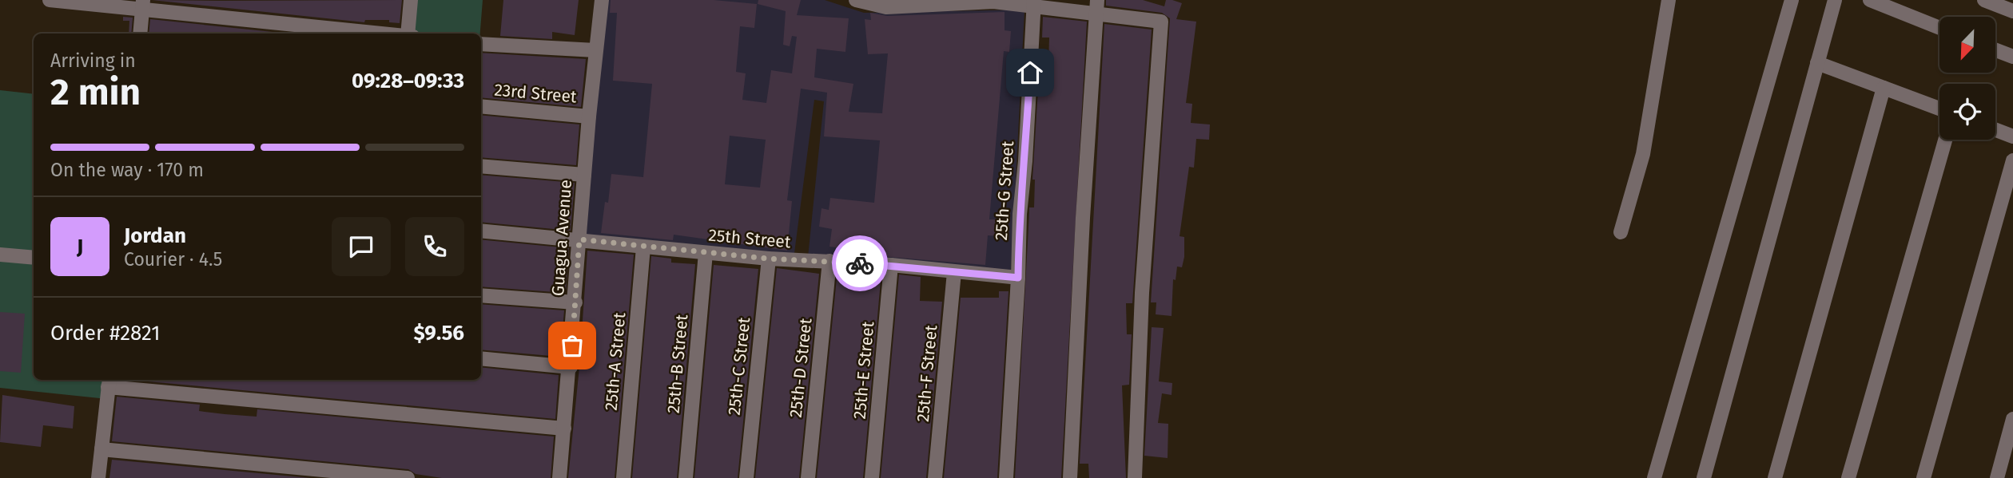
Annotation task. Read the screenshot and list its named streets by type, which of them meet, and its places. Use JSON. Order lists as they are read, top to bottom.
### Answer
{
  "streets": {
    "street": [
      "23rd Street",
      "25th-G Street",
      "Guagua Avenue",
      "25th Street",
      "25th-A Street",
      "25th-B Street",
      "25th-C Street",
      "25th-D Street",
      "25th-E Street",
      "25th-F Street"
    ]
  },
  "crossings": [
    ["23rd Street", "Guagua Avenue"],
    ["25th-G Street", "25th Street"],
    ["Guagua Avenue", "25th Street"],
    ["25th Street", "25th-A Street"],
    ["25th Street", "25th-B Street"],
    ["25th Street", "25th-C Street"],
    ["25th Street", "25th-D Street"],
    ["25th Street", "25th-E Street"],
    ["25th Street", "25th-F Street"]
  ],
  "north": "bottom left",
  "page": {
    "heading": ["2 min", "Arriving in", "09:28–09:33"],
    "panel": [
      "Jordan",
      "Courier · 4.5",
      "Order #2821",
      "$9.56"
    ],
    "bar": "On the way · 170 m",
    "round": "J"
  }
}
